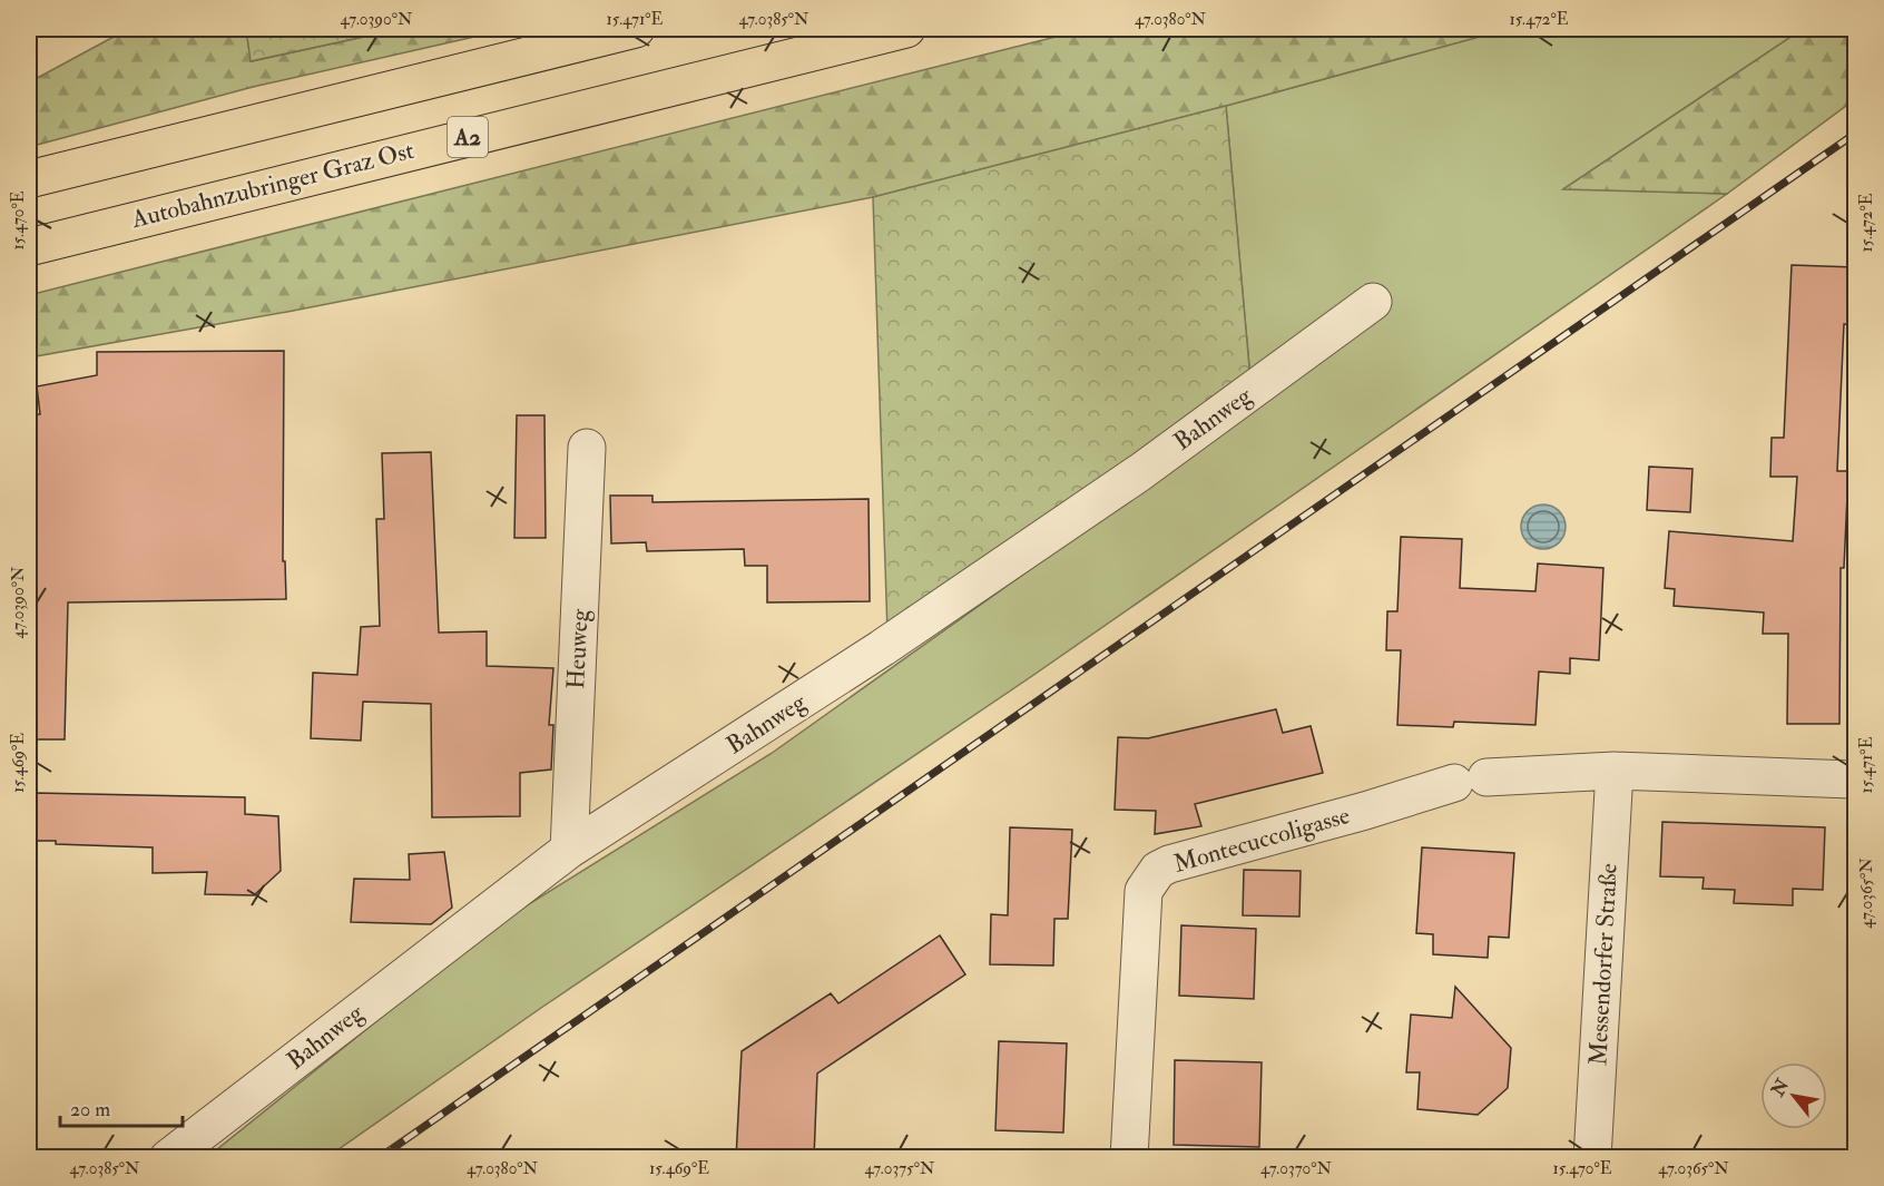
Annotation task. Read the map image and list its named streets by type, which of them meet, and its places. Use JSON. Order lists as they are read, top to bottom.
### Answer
{
  "streets": {
    "highway": ["A2", "Autobahnzubringer Graz Ost"],
    "street": [
      "Bahnweg",
      "Heuweg",
      "Montecuccoligasse",
      "Messendorfer Straße"
    ]
  },
  "crossings": [
    ["Bahnweg", "Heuweg"],
    ["Montecuccoligasse", "Messendorfer Straße"]
  ],
  "scale_bar": "20 m",
  "north": "top left",
  "coordinates": [
    "47.0390°N",
    "15.471°E",
    "47.0385°N",
    "47.0380°N",
    "15.472°E",
    "15.470°E",
    "15.469°E",
    "47.0365°N",
    "47.0375°N",
    "47.0370°N"
  ]
}
